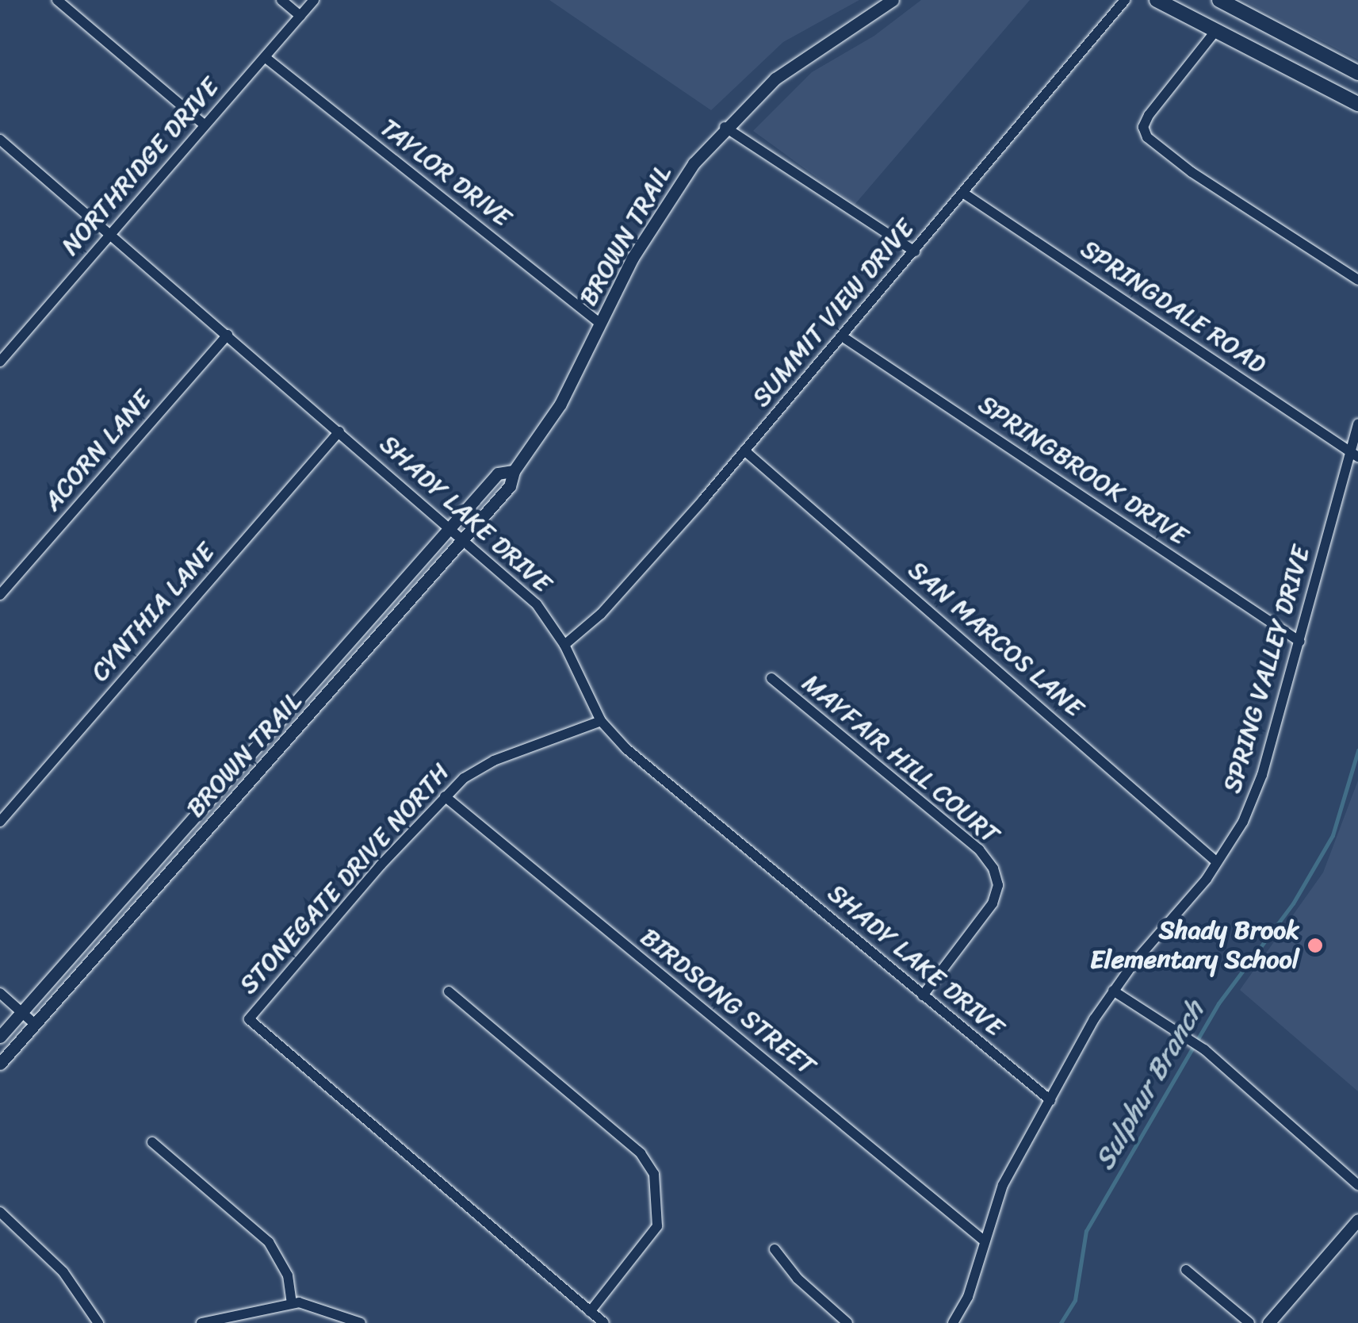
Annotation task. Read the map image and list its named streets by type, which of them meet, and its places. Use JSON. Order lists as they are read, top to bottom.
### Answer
{
  "streets": {
    "street": [
      "NORTHRIDGE DRIVE",
      "TAYLOR DRIVE",
      "BROWN TRAIL",
      "SPRINGDALE ROAD",
      "SUMMIT VIEW DRIVE",
      "ACORN LANE",
      "SPRINGBROOK DRIVE",
      "SHADY LAKE DRIVE",
      "CYNTHIA LANE",
      "SAN MARCOS LANE",
      "SPRING VALLEY DRIVE",
      "MAYFAIR HILL COURT",
      "STONEGATE DRIVE NORTH",
      "BIRDSONG STREET"
    ]
  },
  "crossings": [
    ["NORTHRIDGE DRIVE", "TAYLOR DRIVE"],
    ["NORTHRIDGE DRIVE", "SHADY LAKE DRIVE"],
    ["TAYLOR DRIVE", "BROWN TRAIL"],
    ["BROWN TRAIL", "SHADY LAKE DRIVE"],
    ["SPRINGDALE ROAD", "SUMMIT VIEW DRIVE"],
    ["SPRINGDALE ROAD", "SPRING VALLEY DRIVE"],
    ["SUMMIT VIEW DRIVE", "SPRINGBROOK DRIVE"],
    ["SUMMIT VIEW DRIVE", "SHADY LAKE DRIVE"],
    ["SUMMIT VIEW DRIVE", "SAN MARCOS LANE"],
    ["ACORN LANE", "SHADY LAKE DRIVE"],
    ["SPRINGBROOK DRIVE", "SPRING VALLEY DRIVE"],
    ["SHADY LAKE DRIVE", "CYNTHIA LANE"],
    ["SHADY LAKE DRIVE", "SPRING VALLEY DRIVE"],
    ["SHADY LAKE DRIVE", "MAYFAIR HILL COURT"],
    ["SHADY LAKE DRIVE", "STONEGATE DRIVE NORTH"],
    ["SAN MARCOS LANE", "SPRING VALLEY DRIVE"],
    ["SPRING VALLEY DRIVE", "BIRDSONG STREET"],
    ["STONEGATE DRIVE NORTH", "BIRDSONG STREET"]
  ],
  "water": ["Sulphur Branch"],
  "places": ["Shady Brook Elementary School"]
}
